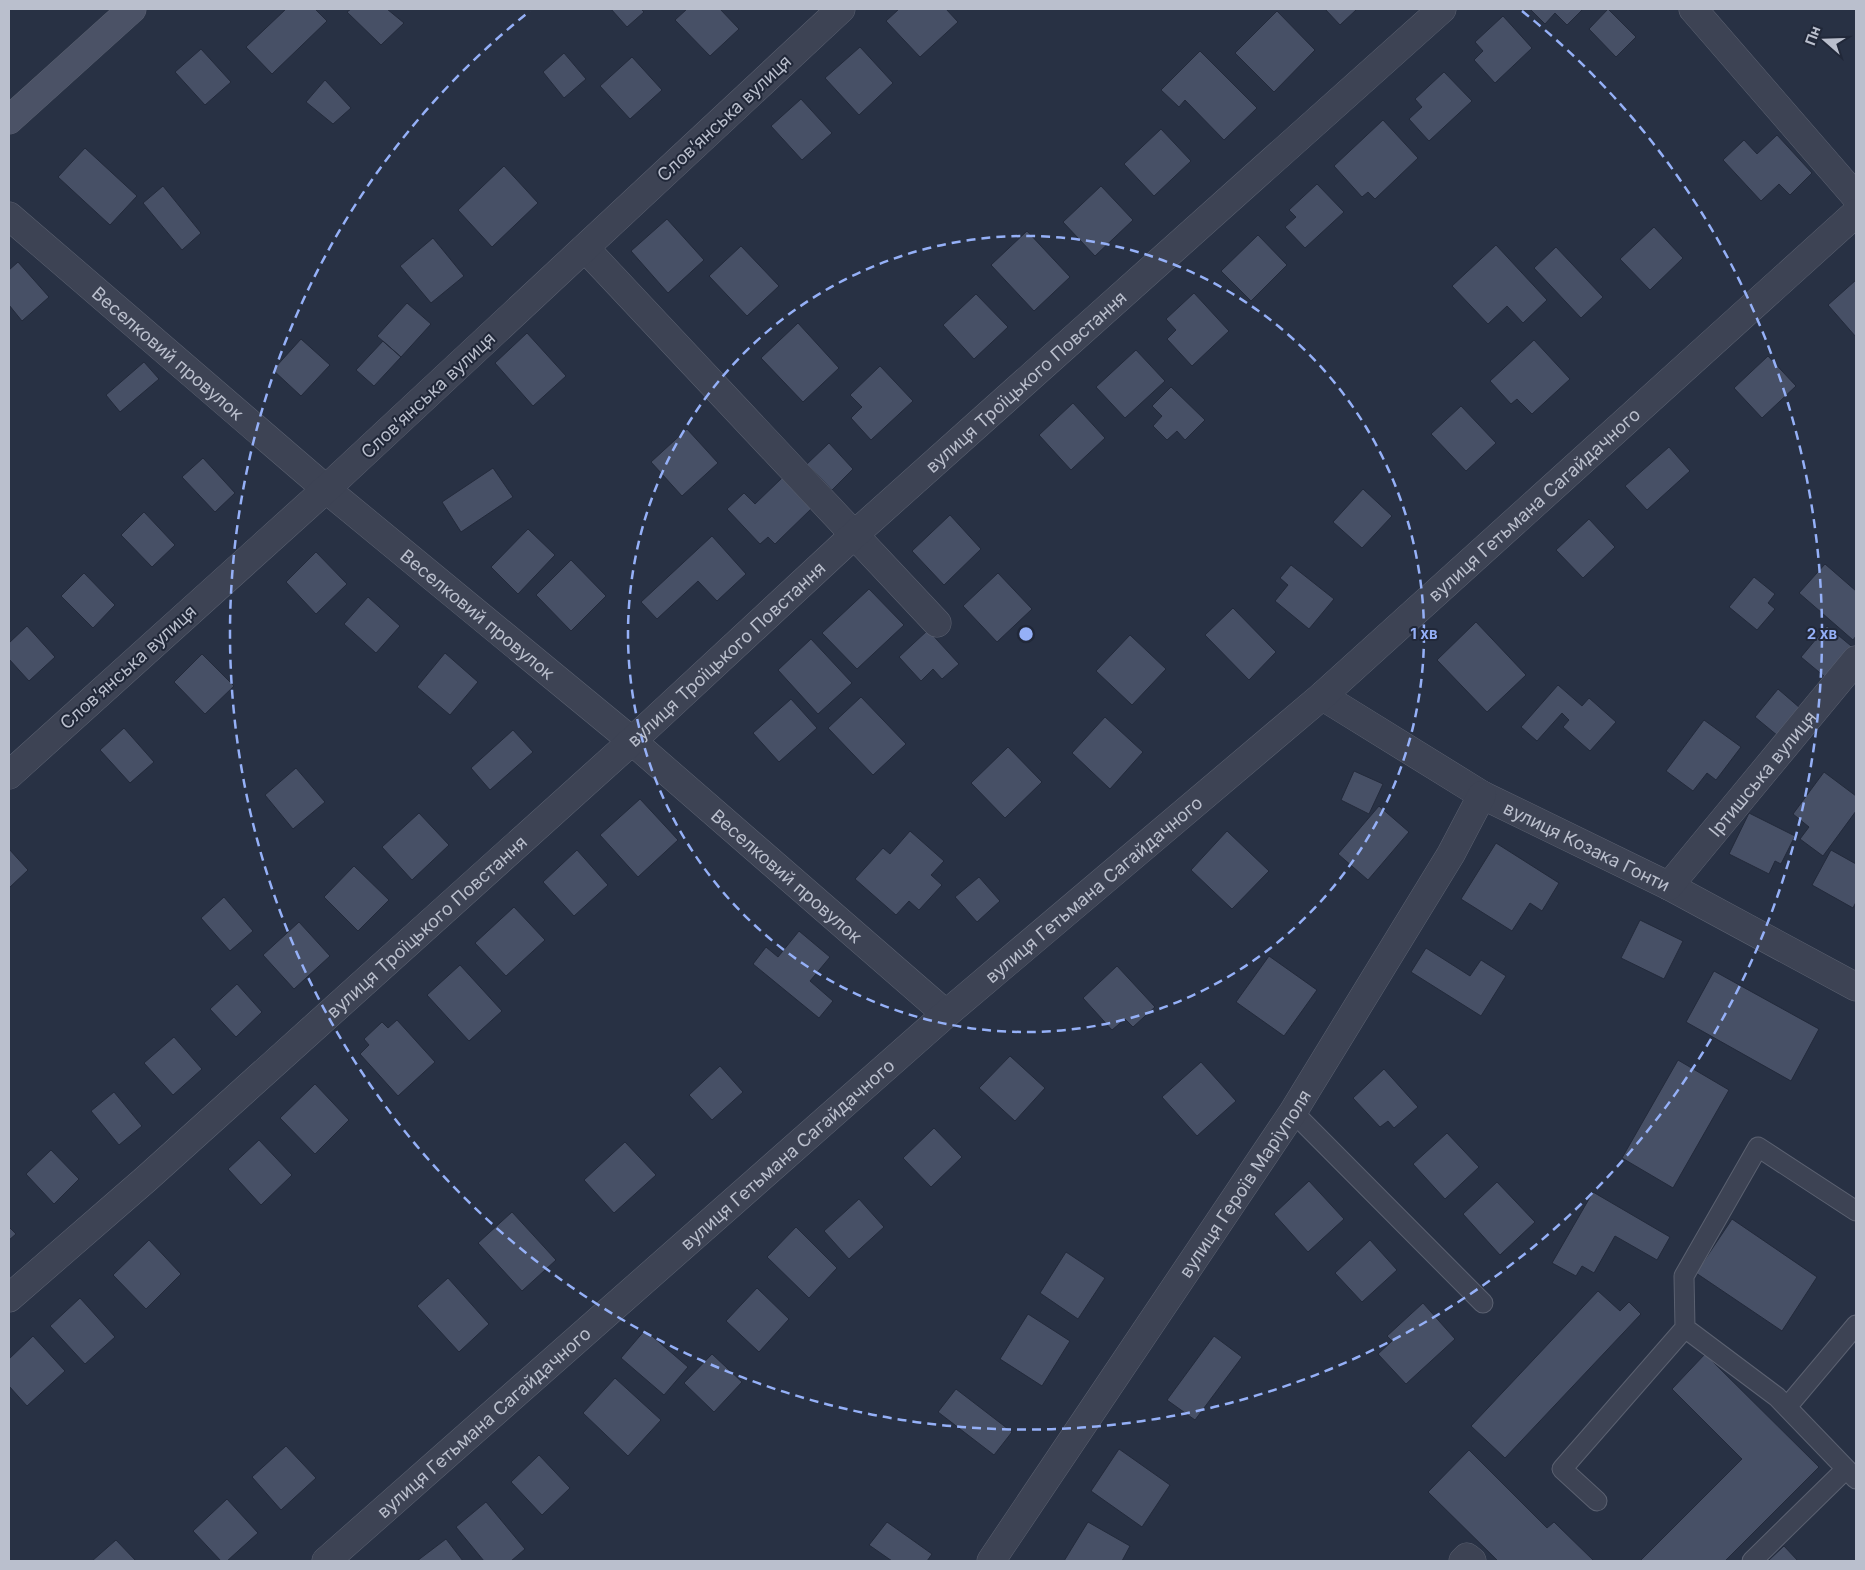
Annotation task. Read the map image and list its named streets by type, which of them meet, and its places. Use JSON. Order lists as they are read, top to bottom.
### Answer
{
  "streets": {
    "street": [
      "Словʼянська вулиця",
      "Веселковий провулок",
      "вулиця Троїцького Повстання",
      "вулиця Гетьмана Сагайдачного",
      "Іртишська вулиця",
      "вулиця Козака Гонти",
      "вулиця Героїв Маріуполя"
    ]
  },
  "crossings": [
    ["Словʼянська вулиця", "Веселковий провулок"],
    ["Веселковий провулок", "вулиця Троїцького Повстання"],
    ["Веселковий провулок", "вулиця Гетьмана Сагайдачного"],
    ["вулиця Гетьмана Сагайдачного", "вулиця Козака Гонти"],
    ["Іртишська вулиця", "вулиця Козака Гонти"],
    ["вулиця Козака Гонти", "вулиця Героїв Маріуполя"]
  ],
  "north": "left",
  "rings": ["1 хв", "2 хв"]
}
